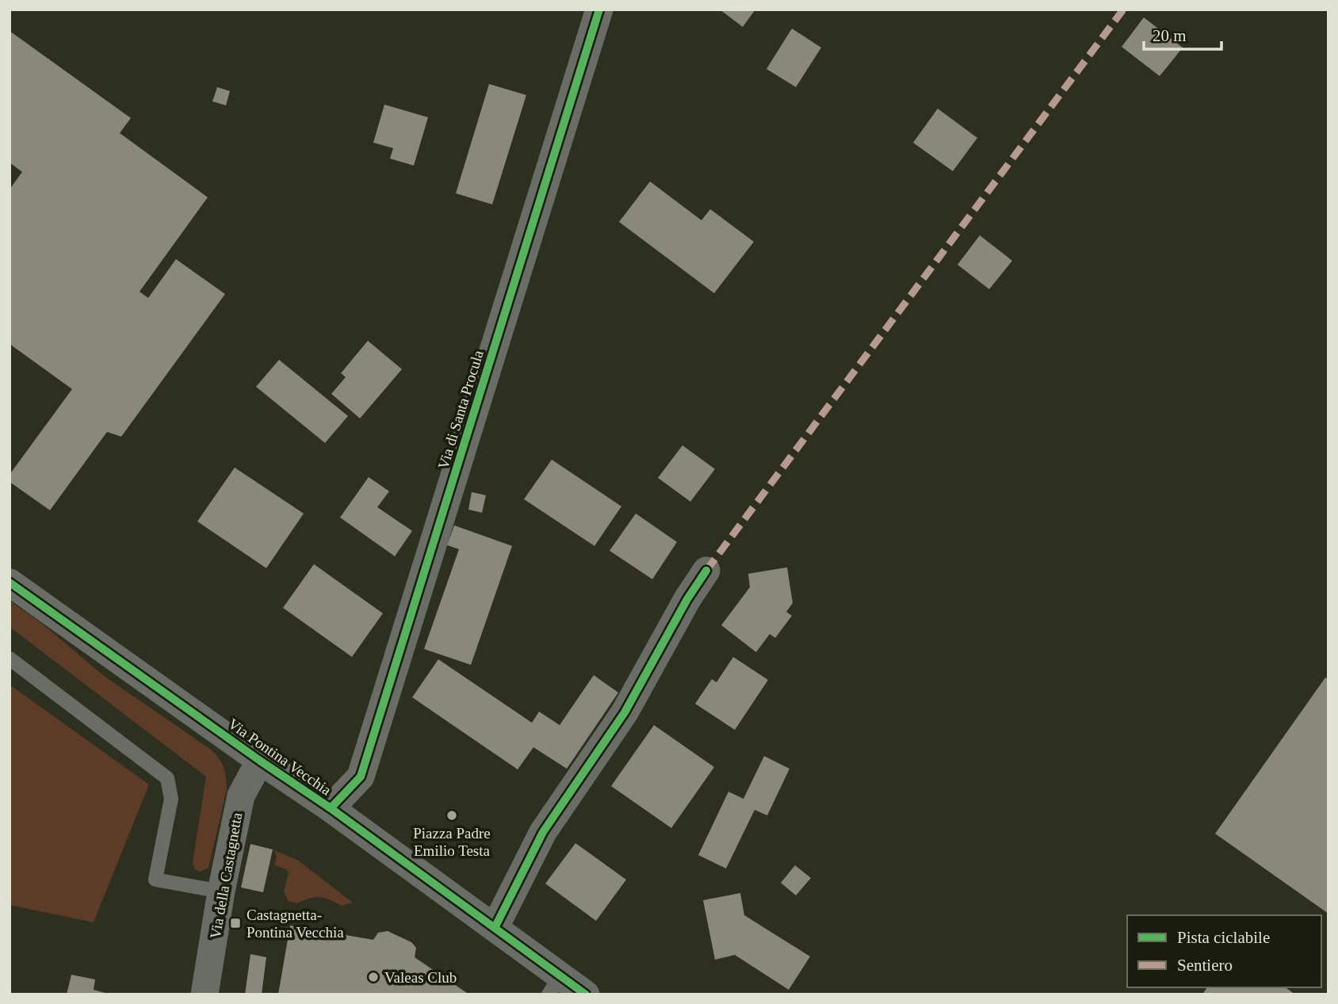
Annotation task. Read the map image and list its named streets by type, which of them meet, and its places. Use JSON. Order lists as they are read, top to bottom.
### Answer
{
  "streets": {
    "street": ["Via di Santa Procula", "Via Pontina Vecchia", "Via della Castagnetta"]
  },
  "crossings": [
    ["Via di Santa Procula", "Via Pontina Vecchia"],
    ["Via Pontina Vecchia", "Via della Castagnetta"]
  ],
  "places": {
    "other": ["Piazza Padre Emilio Testa", "Valeas Club"],
    "transit": ["Castagnetta- Pontina Vecchia"]
  },
  "legend": ["Pista ciclabile", "Sentiero"],
  "scale_bar": "20 m"
}
